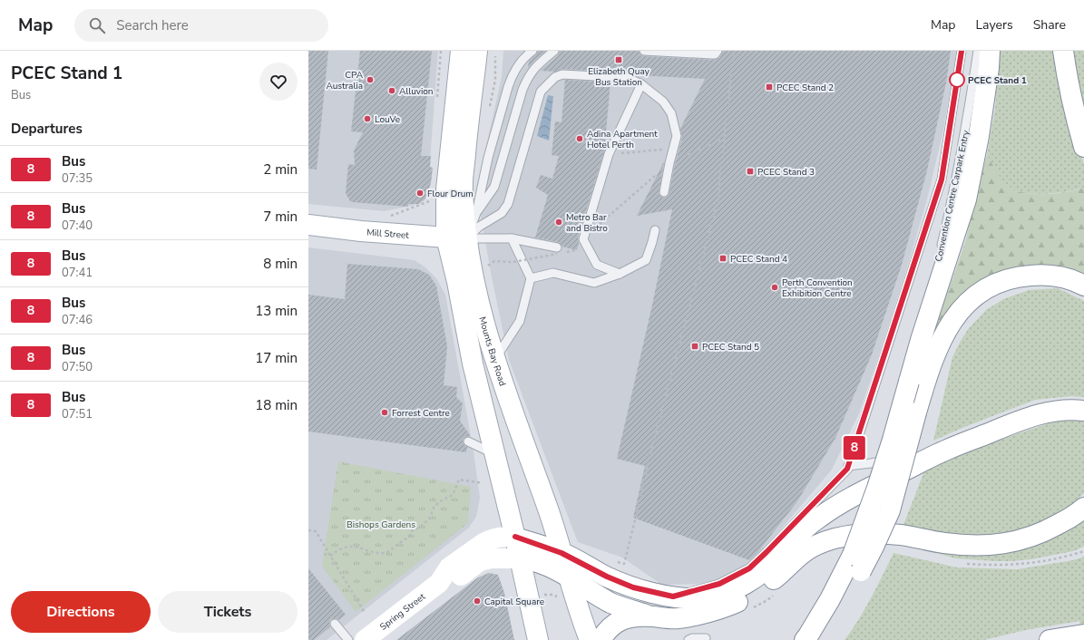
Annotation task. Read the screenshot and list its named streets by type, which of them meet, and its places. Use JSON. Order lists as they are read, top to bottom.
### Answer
{
  "streets": {
    "main road": ["Mill Street", "Mounts Bay Road", "Spring Street"],
    "lane": ["Convention Centre Carpark Entry"]
  },
  "crossings": [
    ["Mill Street", "Mounts Bay Road"],
    ["Mounts Bay Road", "Spring Street"]
  ],
  "parks": ["Bishops Gardens"],
  "places": {
    "transit": [
      "Elizabeth Quay Bus Station",
      "PCEC Stand 2",
      "PCEC Stand 3",
      "PCEC Stand 4",
      "PCEC Stand 5"
    ],
    "other": [
      "CPA Australia",
      "PCEC Stand 1",
      "Alluvion",
      "LouVe",
      "Adina Apartment Hotel Perth",
      "Flour Drum",
      "Metro Bar and Bistro",
      "Perth Convention Exhibition Centre",
      "Forrest Centre",
      "Capital Square"
    ]
  },
  "lines": ["bus line 8"],
  "page": {
    "header": "Map",
    "search": "Search here",
    "nav": ["Map", "Layers", "Share"],
    "heading": [
      ["PCEC Stand 1", "Bus"],
      "Departures"
    ],
    "on_map": "8",
    "list": [
      {
        "mark": "8",
        "name": "Bus",
        "note": "07:35",
        "value": "2 min"
      },
      {
        "mark": "8",
        "name": "Bus",
        "note": "07:40",
        "value": "7 min"
      },
      {
        "mark": "8",
        "name": "Bus",
        "note": "07:41",
        "value": "8 min"
      },
      {
        "mark": "8",
        "name": "Bus",
        "note": "07:46",
        "value": "13 min"
      },
      {
        "mark": "8",
        "name": "Bus",
        "note": "07:50",
        "value": "17 min"
      },
      {
        "mark": "8",
        "name": "Bus",
        "note": "07:51",
        "value": "18 min"
      }
    ],
    "buttons": ["Directions", "Tickets"]
  }
}
